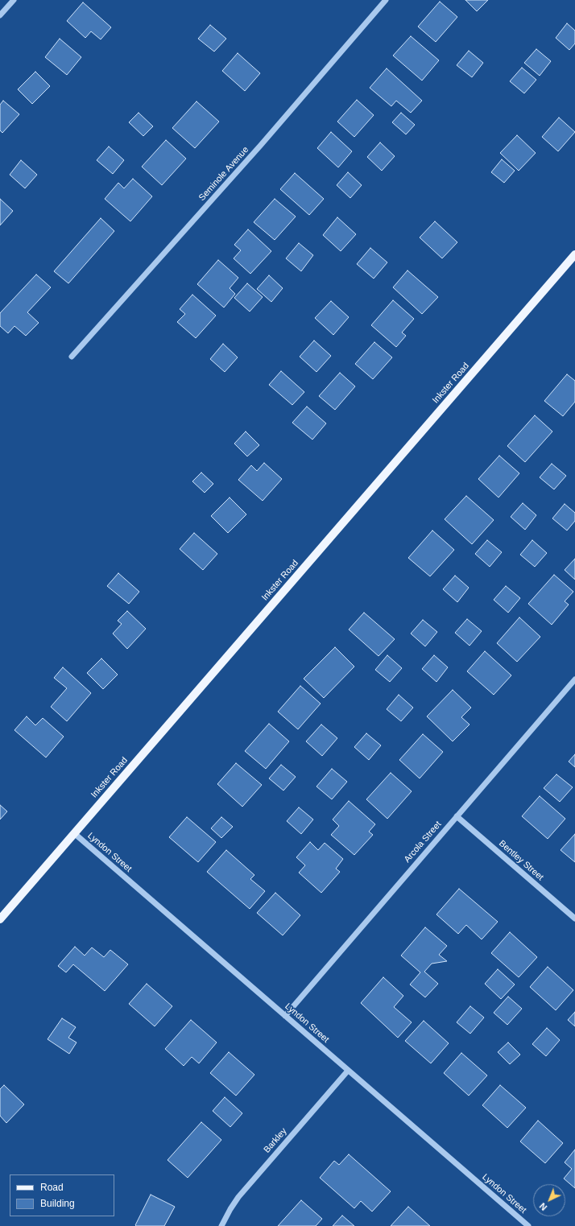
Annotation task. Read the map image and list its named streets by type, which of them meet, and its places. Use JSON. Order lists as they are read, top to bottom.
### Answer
{
  "streets": {
    "main road": ["Inkster Road"],
    "street": [
      "Seminole Avenue",
      "Arcola Street",
      "Lyndon Street",
      "Bentley Street",
      "Barkley"
    ]
  },
  "crossings": [
    ["Inkster Road", "Lyndon Street"],
    ["Arcola Street", "Lyndon Street"],
    ["Arcola Street", "Bentley Street"],
    ["Lyndon Street", "Barkley"]
  ],
  "legend": ["Road", "Building"],
  "north": "bottom left"
}
